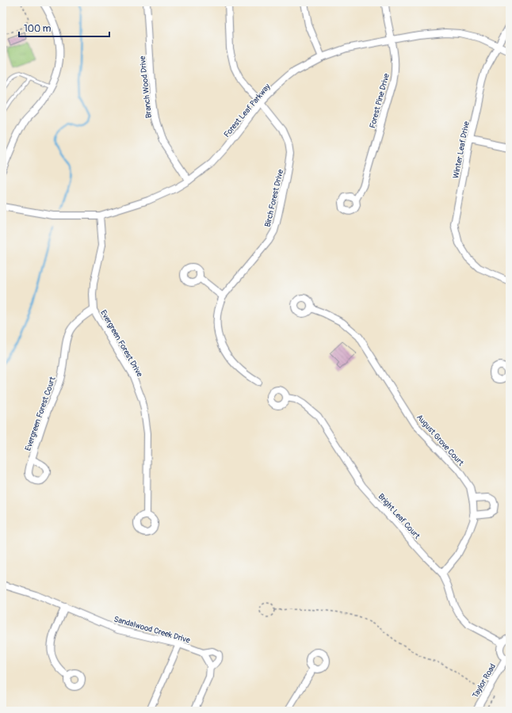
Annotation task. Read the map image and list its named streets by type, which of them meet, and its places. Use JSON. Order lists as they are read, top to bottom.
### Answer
{
  "streets": {
    "street": [
      "Branch Wood Drive",
      "Forest Pine Drive",
      "Forest Leaf Parkway",
      "Winter Leaf Drive",
      "Birch Forest Drive",
      "Evergreen Forest Drive",
      "Evergreen Forest Court",
      "August Grove Court",
      "Bright Leaf Court",
      "Sandalwood Creek Drive",
      "Taylor Road"
    ]
  },
  "crossings": [
    ["Branch Wood Drive", "Forest Leaf Parkway"],
    ["Forest Pine Drive", "Forest Leaf Parkway"],
    ["Forest Leaf Parkway", "Winter Leaf Drive"],
    ["Forest Leaf Parkway", "Birch Forest Drive"],
    ["Forest Leaf Parkway", "Evergreen Forest Drive"],
    ["Evergreen Forest Drive", "Evergreen Forest Court"],
    ["August Grove Court", "Bright Leaf Court"],
    ["Bright Leaf Court", "Taylor Road"]
  ],
  "scale_bar": "100 m"
}
